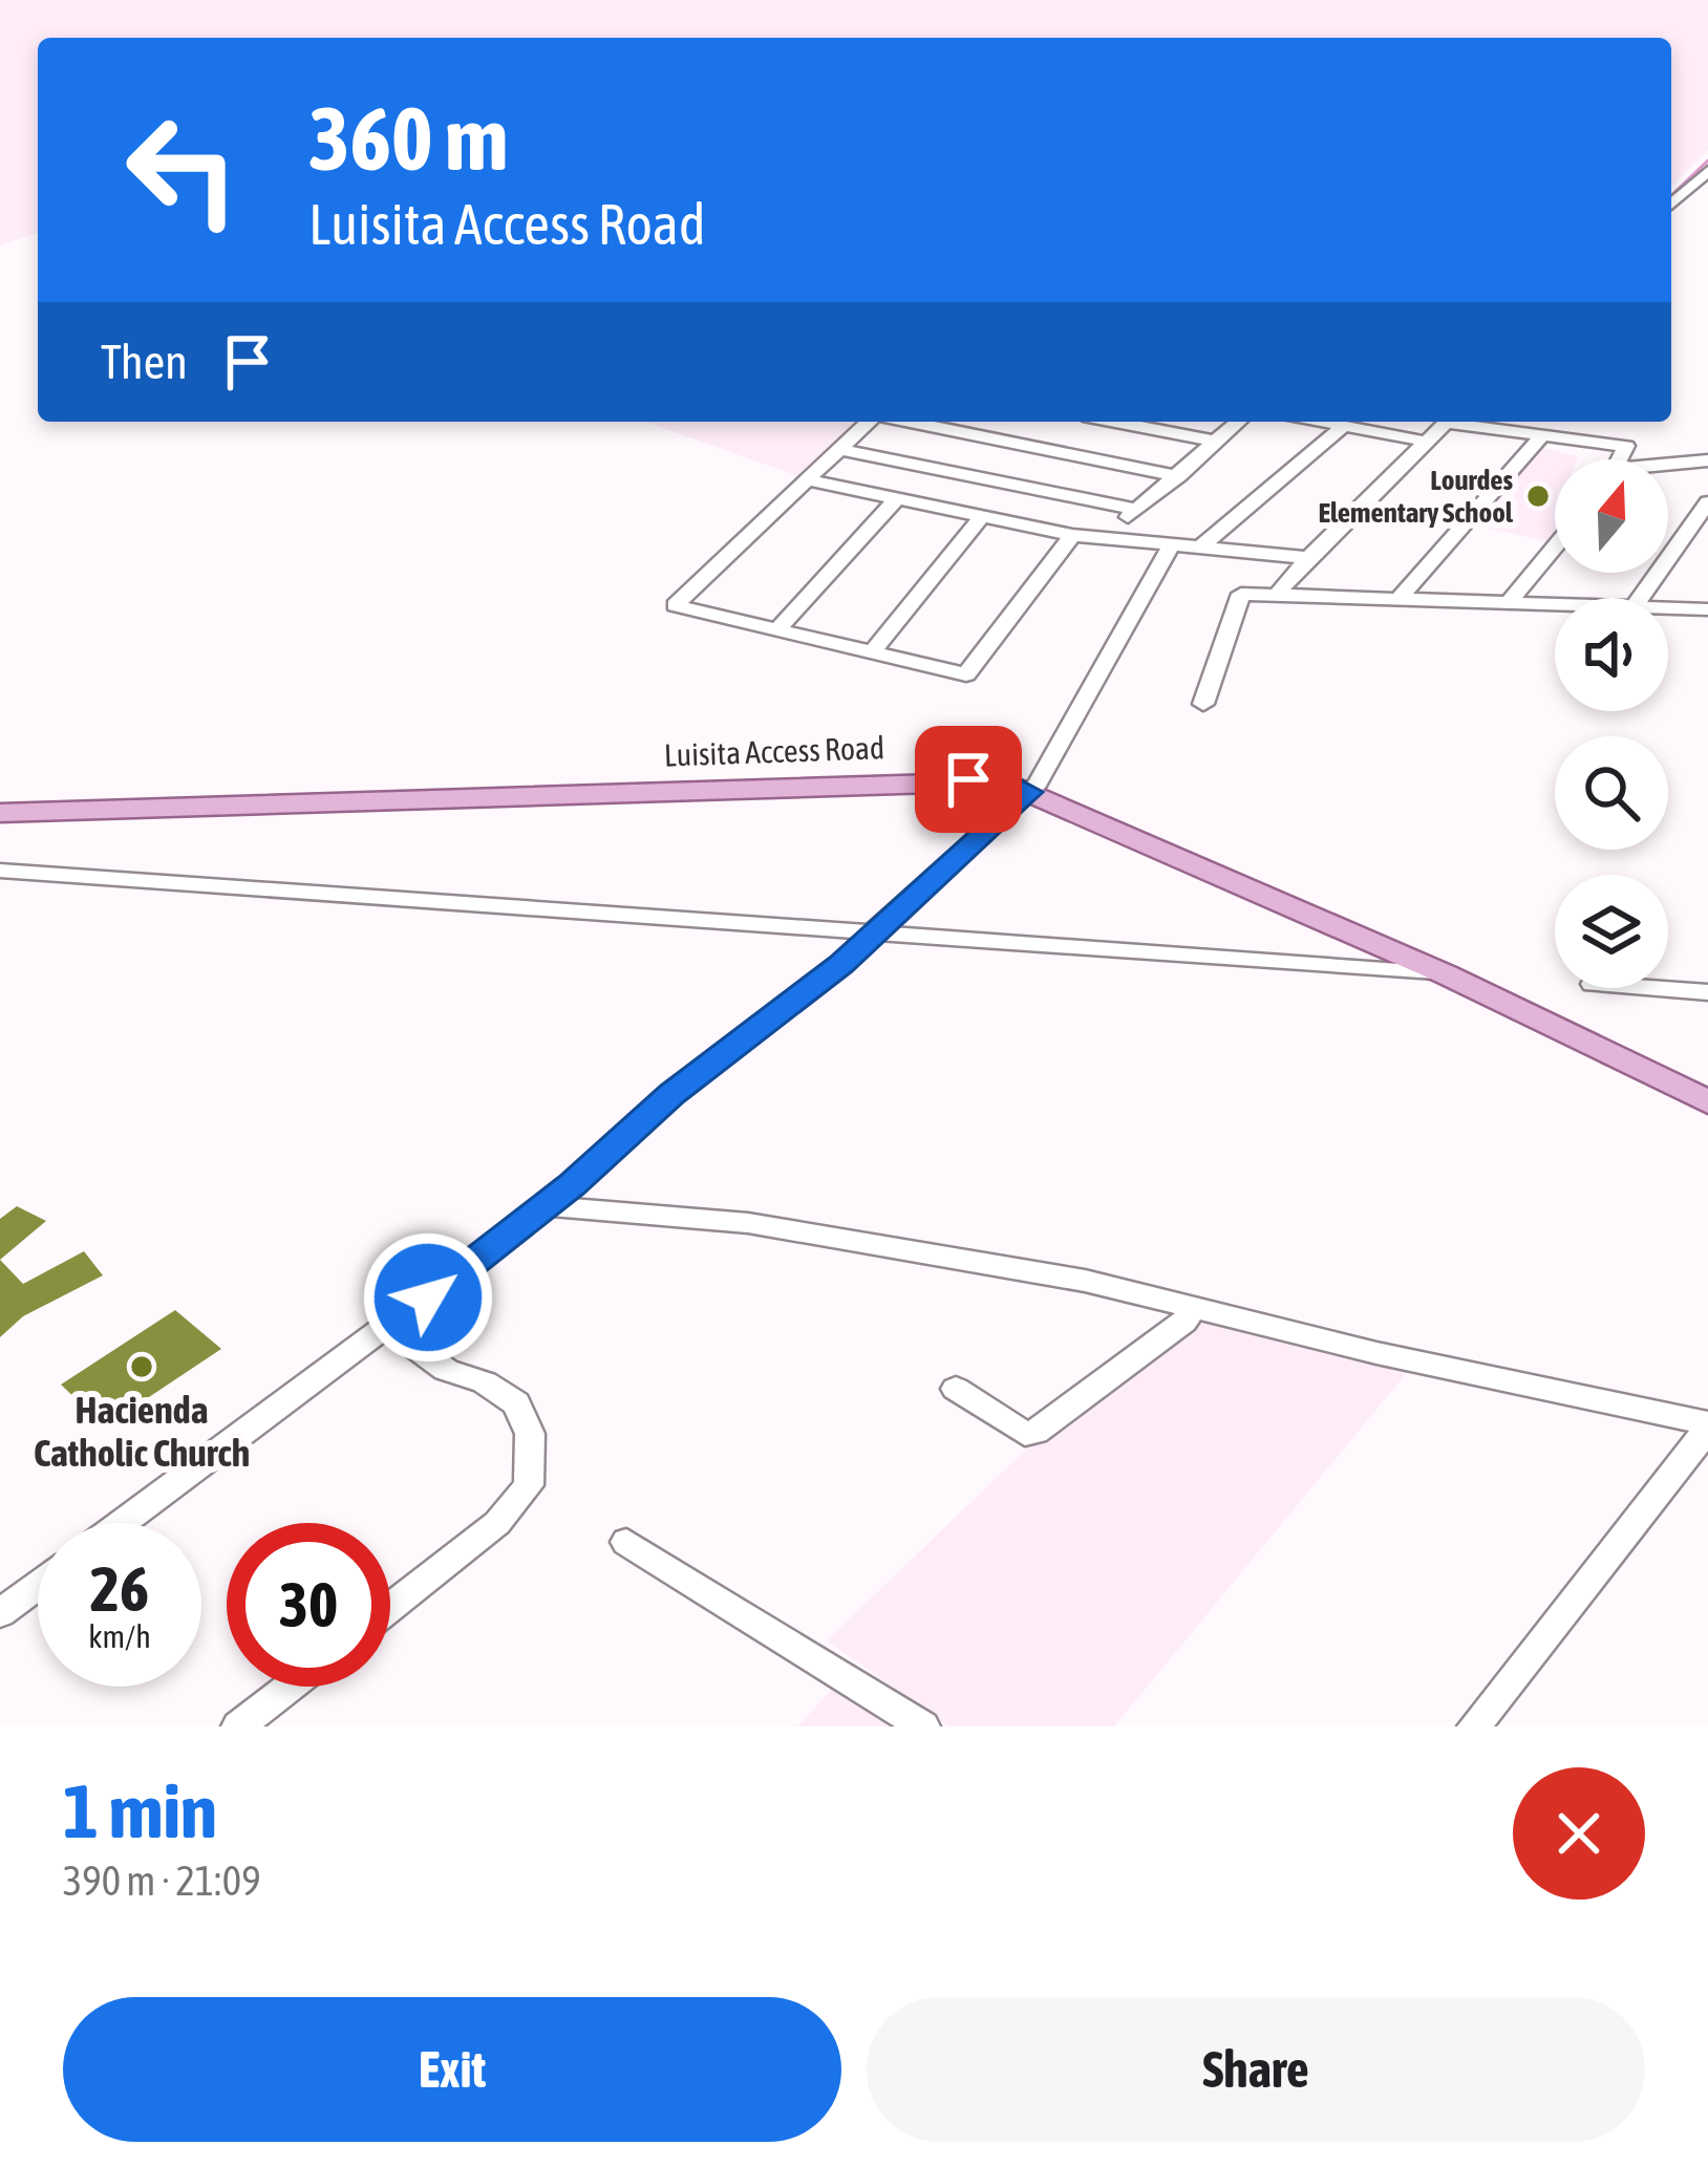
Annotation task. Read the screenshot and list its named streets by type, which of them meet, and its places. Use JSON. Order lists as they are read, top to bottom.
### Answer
{
  "streets": {
    "main road": ["Luisita Access Road"]
  },
  "places": ["Lourdes Elementary School", "Hacienda Catholic Church"],
  "north": "top",
  "page": {
    "turn": ["360 m", "Luisita Access Road"],
    "then": "Then",
    "speed": "26 km/h",
    "limit": "30",
    "heading": ["1 min", "390 m · 21:09"],
    "buttons": ["Exit", "Share"]
  }
}
